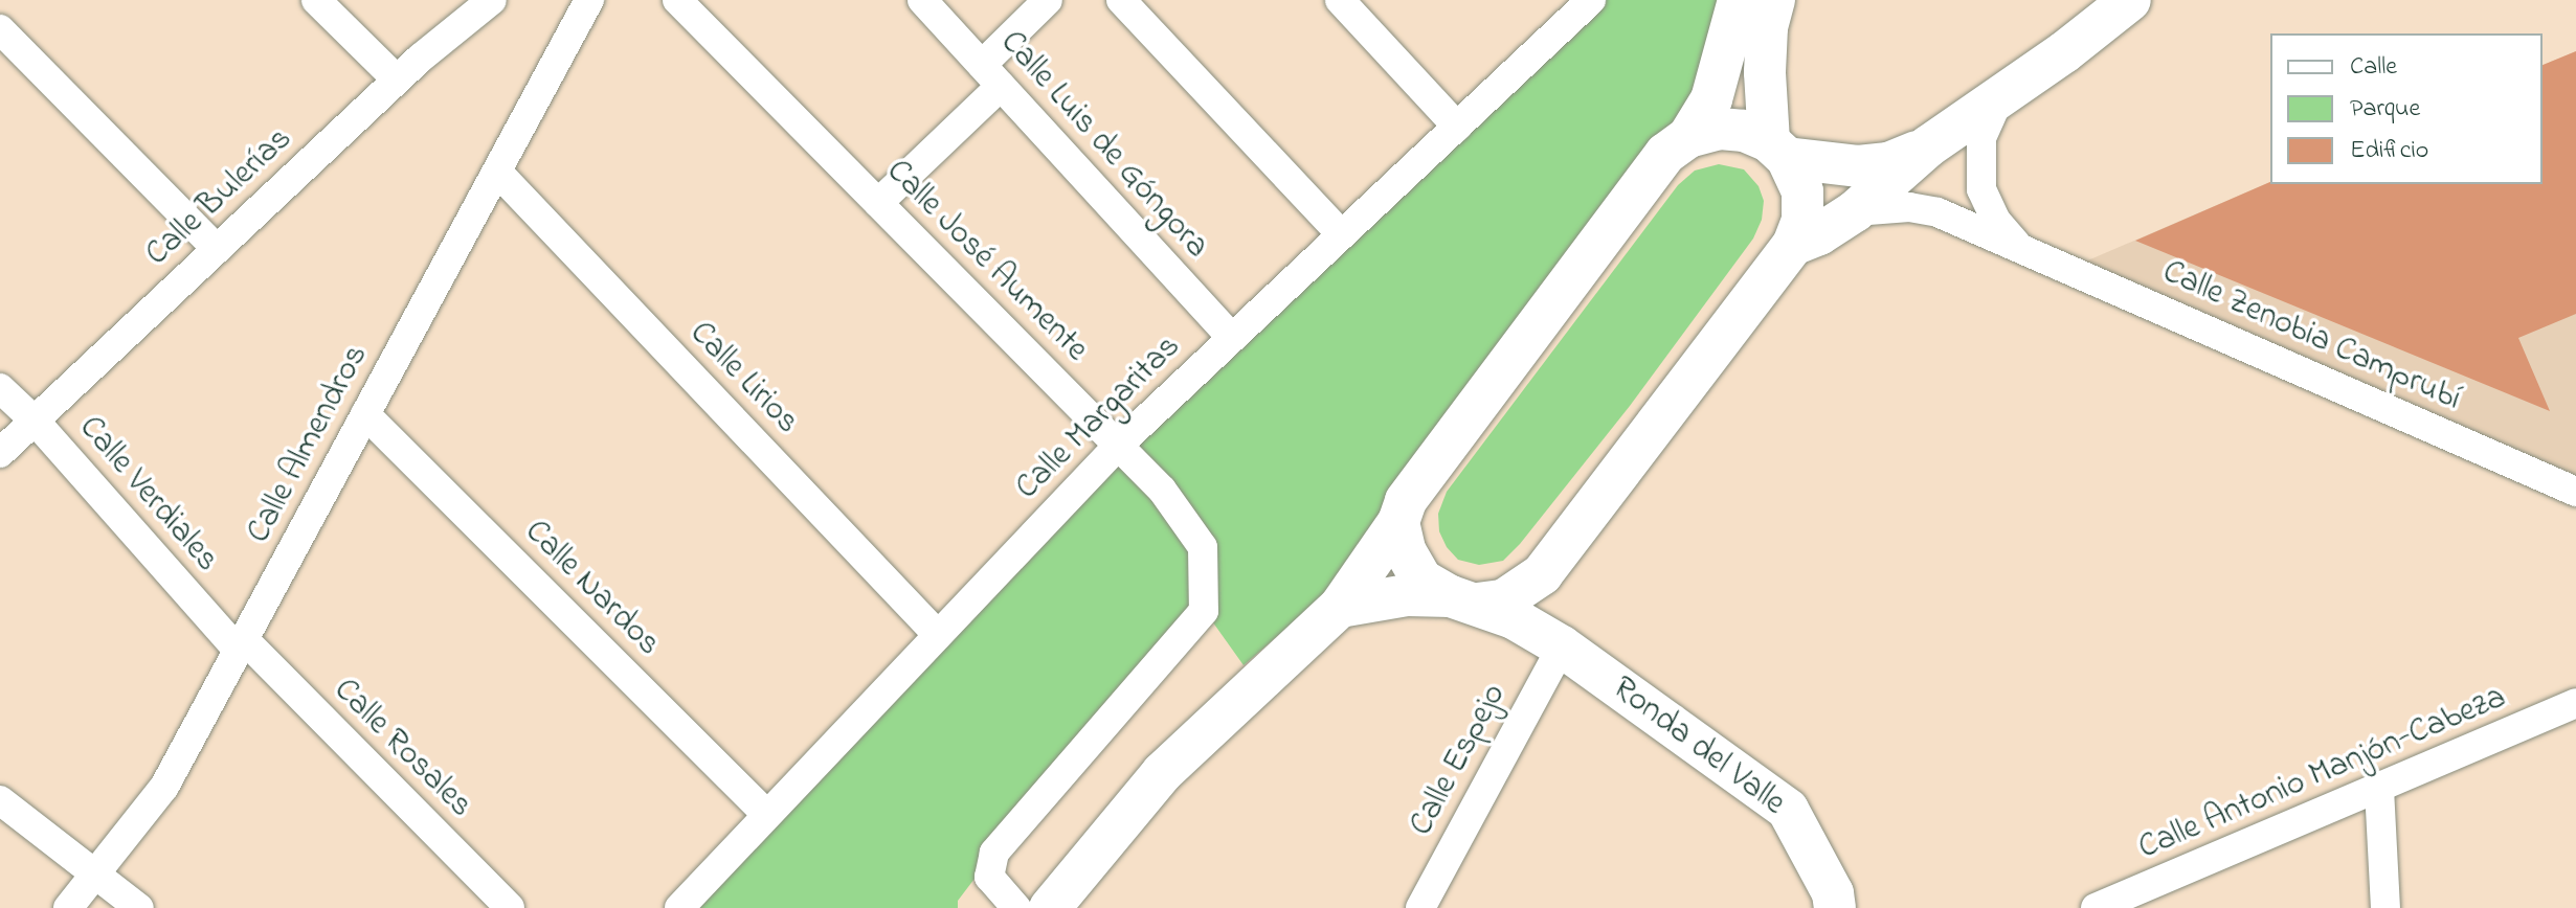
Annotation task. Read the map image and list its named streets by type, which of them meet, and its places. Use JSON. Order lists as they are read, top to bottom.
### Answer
{
  "streets": {
    "street": [
      "Calle Luis de Góngora",
      "Calle Bulerías",
      "Calle José Aumente",
      "Calle Zenobia Camprubí",
      "Calle Lirios",
      "Calle Margaritas",
      "Calle Almendros",
      "Calle Verdiales",
      "Calle Nardos",
      "Ronda del Valle",
      "Calle Rosales",
      "Calle Espejo",
      "Calle Antonio Manjón-Cabeza"
    ]
  },
  "crossings": [
    ["Calle Luis de Góngora", "Calle Margaritas"],
    ["Calle Bulerías", "Calle Verdiales"],
    ["Calle José Aumente", "Calle Margaritas"],
    ["Calle Lirios", "Calle Margaritas"],
    ["Calle Lirios", "Calle Almendros"],
    ["Calle Margaritas", "Calle Nardos"],
    ["Calle Almendros", "Calle Verdiales"],
    ["Calle Almendros", "Calle Nardos"],
    ["Calle Almendros", "Calle Rosales"],
    ["Calle Verdiales", "Calle Rosales"],
    ["Ronda del Valle", "Calle Espejo"]
  ],
  "legend": ["Calle", "Parque", "Edificio"]
}
